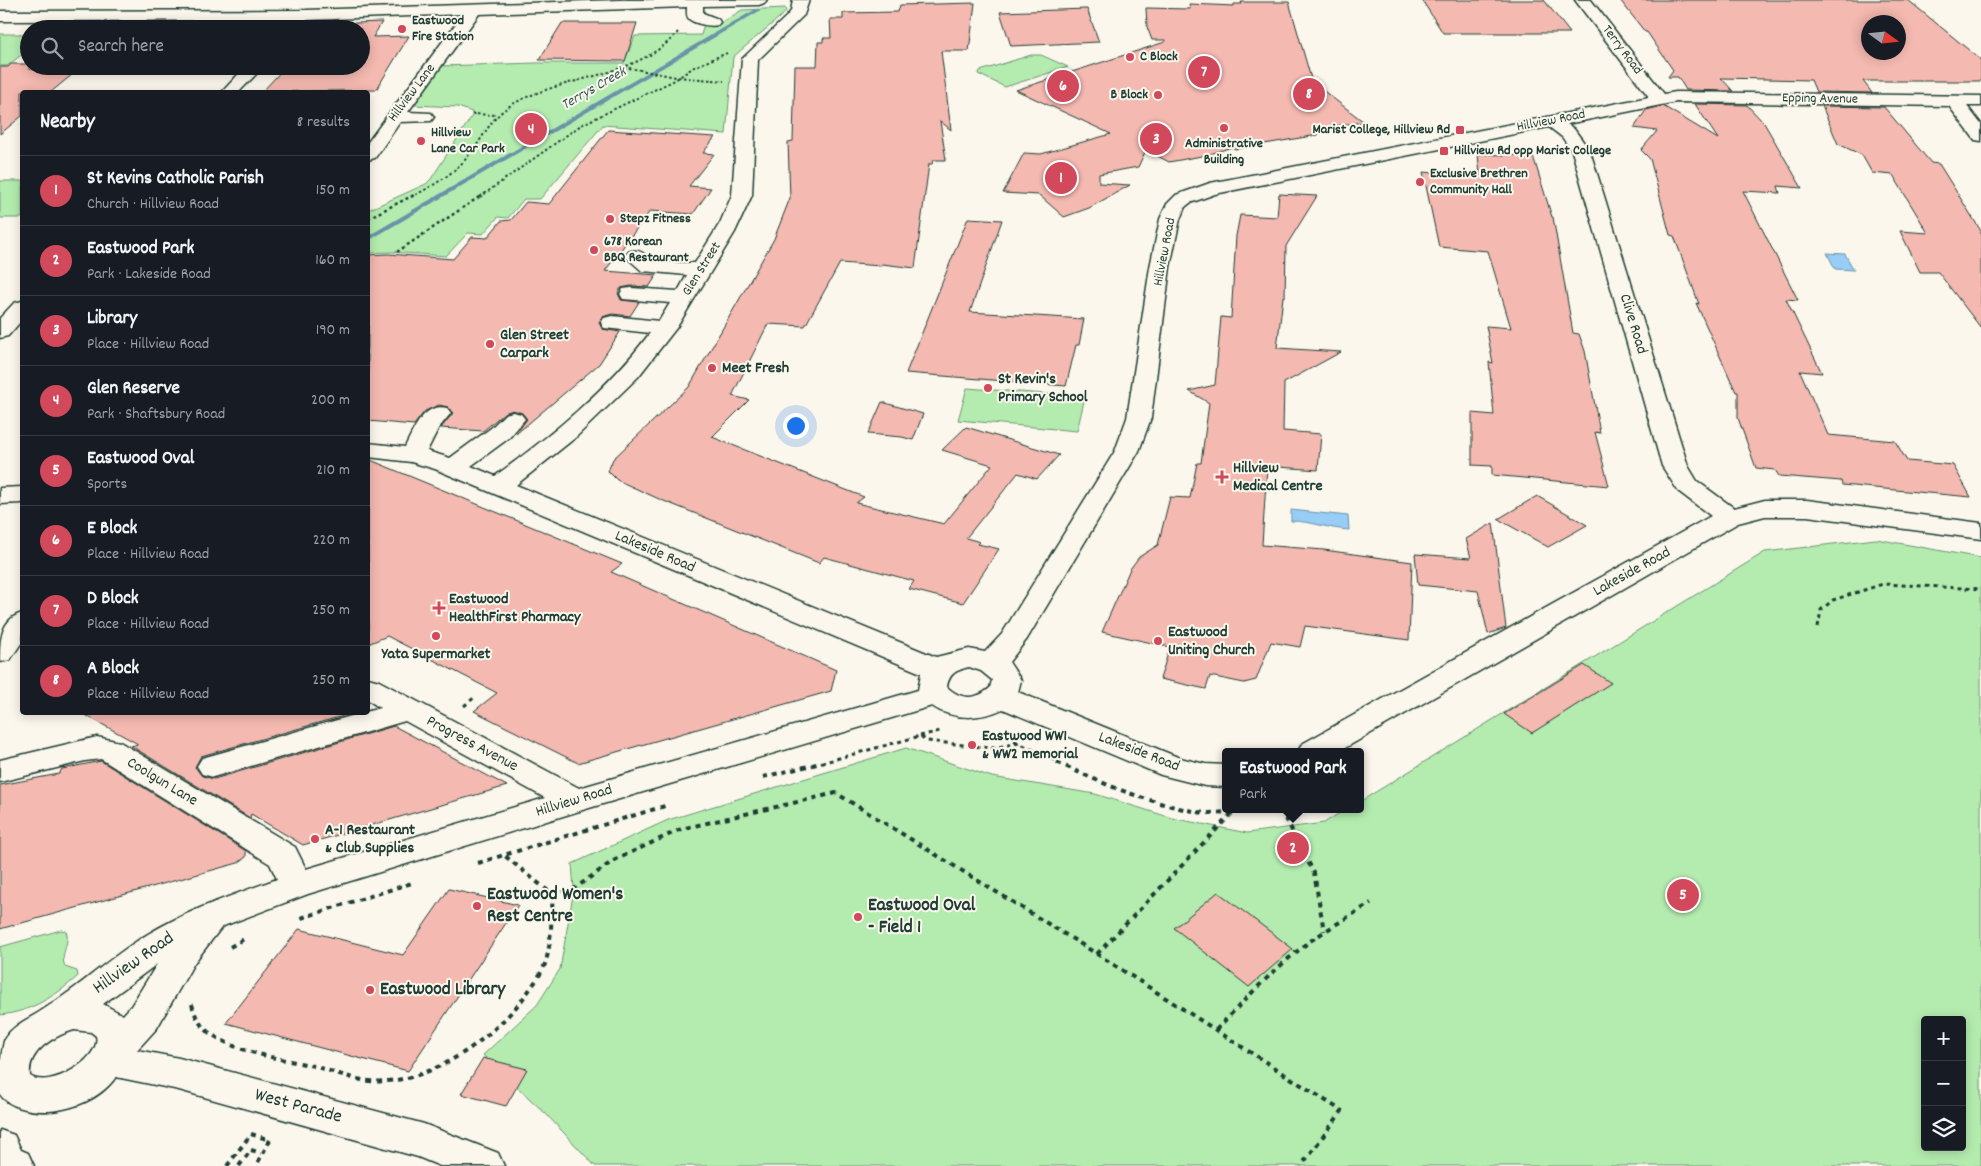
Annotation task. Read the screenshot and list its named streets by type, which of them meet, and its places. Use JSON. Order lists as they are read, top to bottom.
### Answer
{
  "streets": {
    "street": [
      "Terry Road",
      "Hillview Lane",
      "Epping Avenue",
      "Hillview Road",
      "Glen Street",
      "Clive Road",
      "Lakeside Road",
      "Progress Avenue",
      "Coolgun Lane",
      "West Parade"
    ]
  },
  "crossings": [
    ["Terry Road", "Epping Avenue"],
    ["Terry Road", "Hillview Road"],
    ["Epping Avenue", "Hillview Road"],
    ["Hillview Road", "Clive Road"],
    ["Hillview Road", "Lakeside Road"],
    ["Hillview Road", "Progress Avenue"],
    ["Hillview Road", "Coolgun Lane"],
    ["Hillview Road", "West Parade"],
    ["Glen Street", "Lakeside Road"],
    ["Clive Road", "Lakeside Road"]
  ],
  "water": ["Terrys Creek"],
  "places": {
    "other": [
      "Eastwood Fire Station",
      "C Block",
      "B Block",
      "Administrative Building",
      "Hillview Lane Car Park",
      "Exclusive Brethren Community Hall",
      "Stepz Fitness",
      "678 Korean BBQ Restaurant",
      "Glen Street Carpark",
      "Meet Fresh",
      "St Kevin's Primary School",
      "Yata Supermarket",
      "Eastwood Uniting Church",
      "Eastwood WW1 & WW2 memorial",
      "A-1 Restaurant & Club Supplies",
      "Eastwood Women's Rest Centre",
      "Eastwood Oval - Field 1",
      "Eastwood Library"
    ],
    "transit": ["Marist College, Hillview Rd", "Hillview Rd opp Marist College"],
    "health": ["Hillview Medical Centre", "Eastwood HealthFirst Pharmacy"]
  },
  "north": "right",
  "page": {
    "search": "Search here",
    "pins": [
      "7",
      "6",
      "8",
      "4",
      "3",
      "1",
      "2",
      "5"
    ],
    "heading": ["Nearby", "8 results"],
    "list": [
      {
        "mark": "1",
        "name": "St Kevins Catholic Parish",
        "note": "Church · Hillview Road",
        "value": "150 m"
      },
      {
        "mark": "2",
        "name": "Eastwood Park",
        "note": "Park · Lakeside Road",
        "value": "160 m"
      },
      {
        "mark": "3",
        "name": "Library",
        "note": "Place · Hillview Road",
        "value": "190 m"
      },
      {
        "mark": "4",
        "name": "Glen Reserve",
        "note": "Park · Shaftsbury Road",
        "value": "200 m"
      },
      {
        "mark": "5",
        "name": "Eastwood Oval",
        "note": "Sports",
        "value": "210 m"
      },
      {
        "mark": "6",
        "name": "E Block",
        "note": "Place · Hillview Road",
        "value": "220 m"
      },
      {
        "mark": "7",
        "name": "D Block",
        "note": "Place · Hillview Road",
        "value": "250 m"
      },
      {
        "mark": "8",
        "name": "A Block",
        "note": "Place · Hillview Road",
        "value": "250 m"
      }
    ],
    "popup": ["Eastwood Park", "Park"],
    "map_buttons": ["+", "−"]
  }
}
